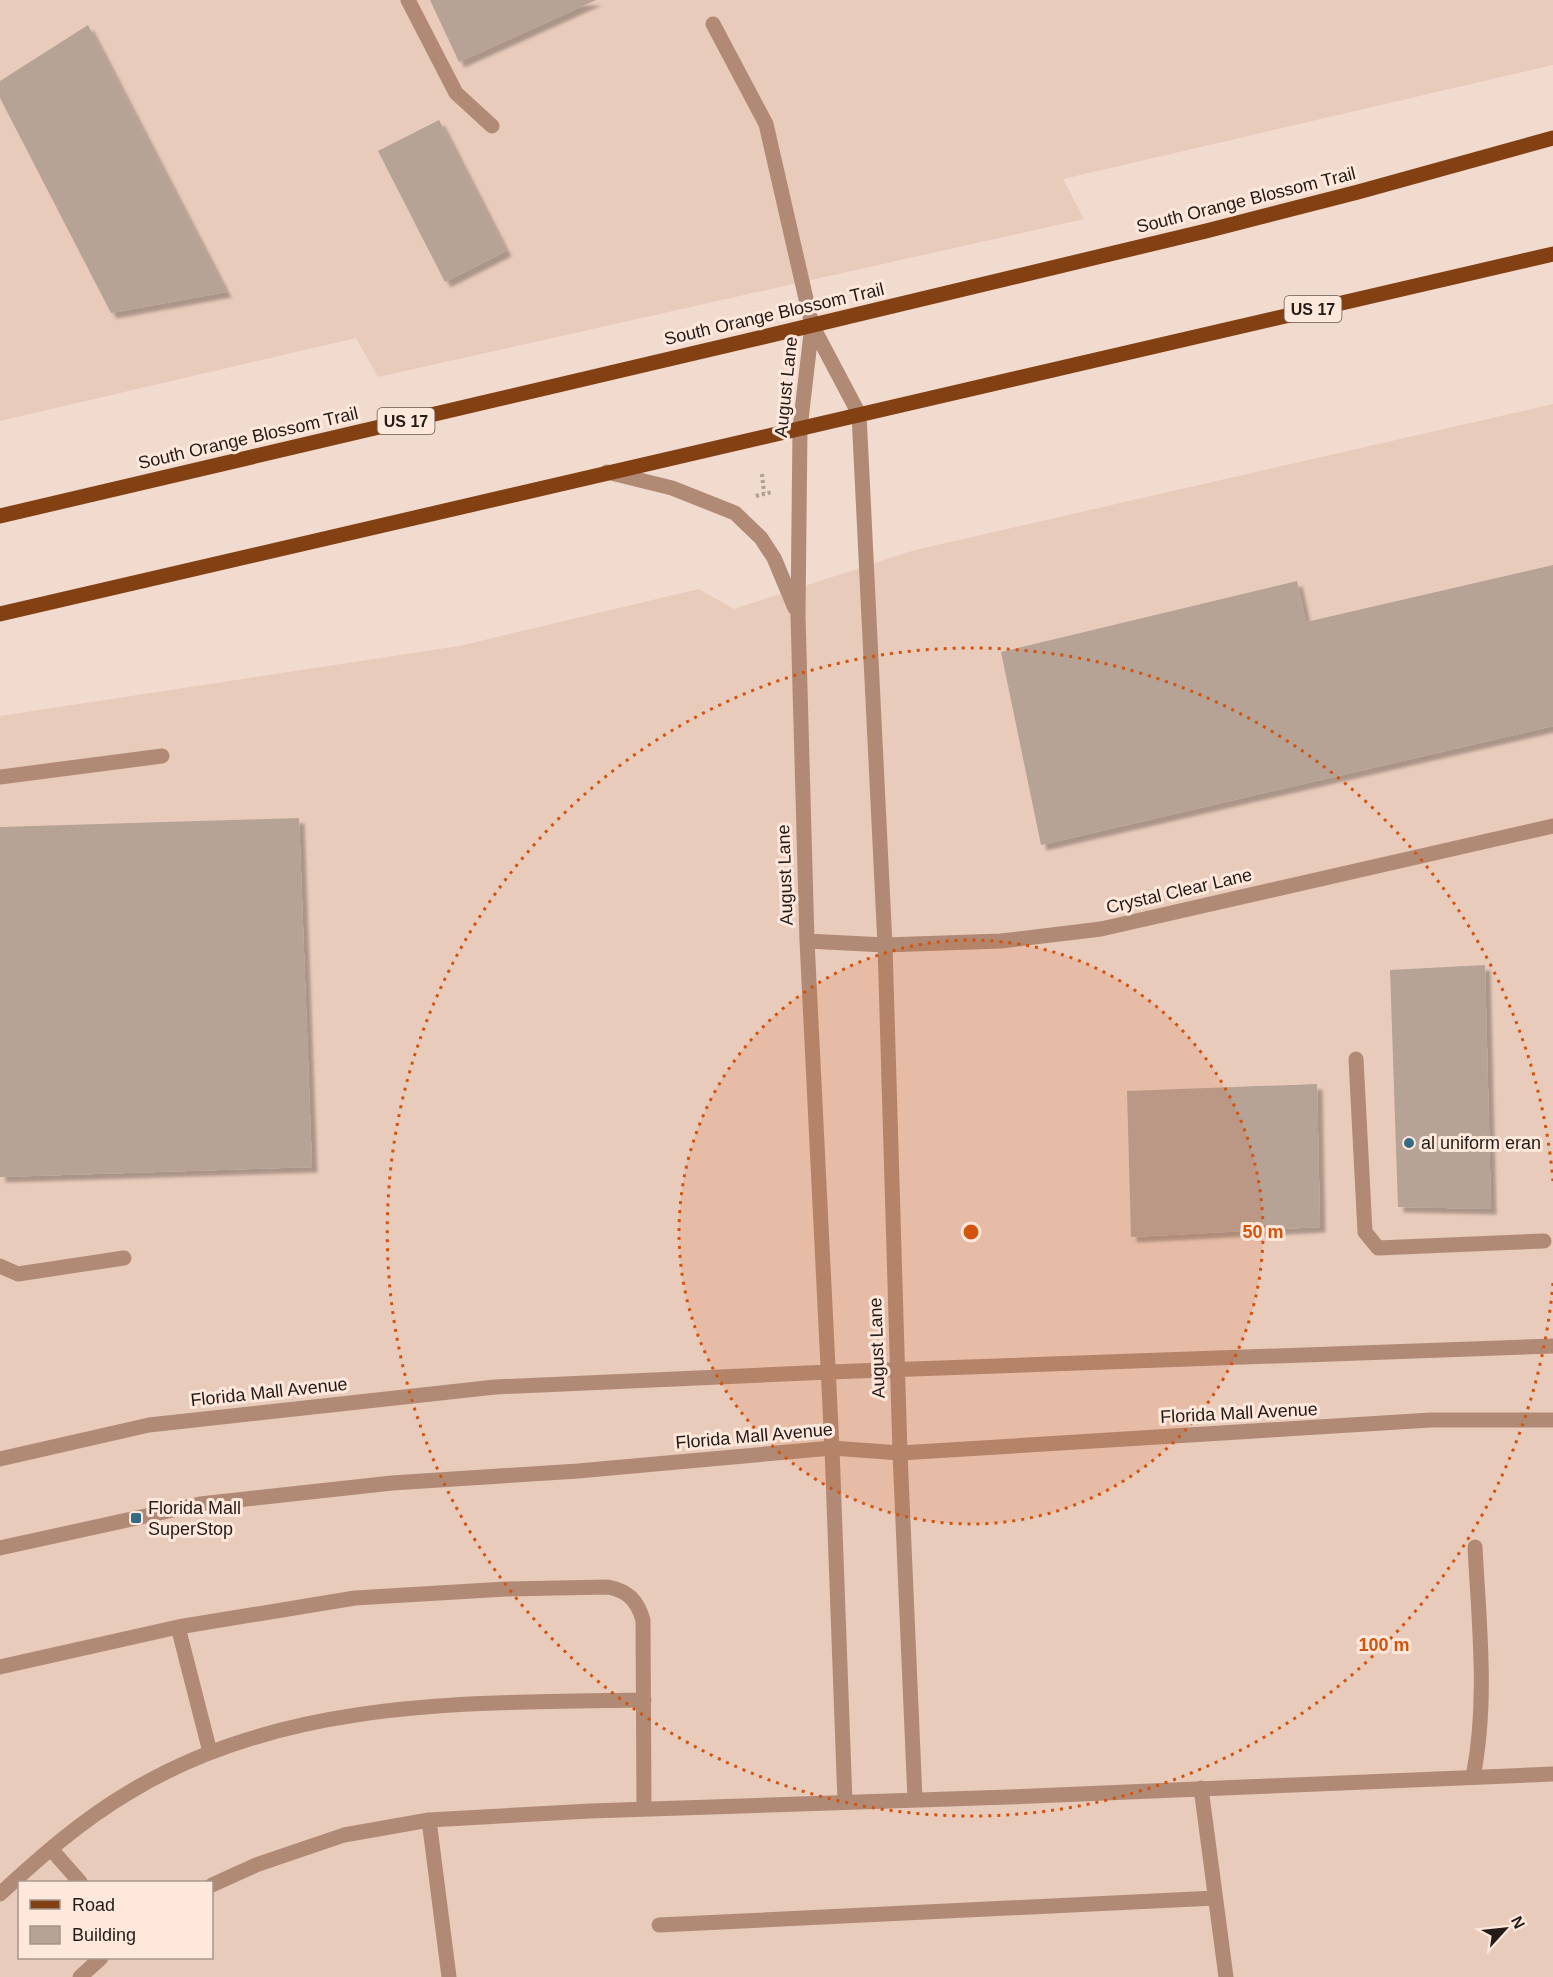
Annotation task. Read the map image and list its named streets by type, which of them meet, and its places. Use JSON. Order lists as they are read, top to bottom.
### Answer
{
  "streets": {
    "main road": ["South Orange Blossom Trail", "US 17"],
    "street": ["August Lane", "Crystal Clear Lane", "Florida Mall Avenue"]
  },
  "crossings": [
    ["South Orange Blossom Trail", "August Lane"],
    ["US 17", "August Lane"],
    ["August Lane", "Crystal Clear Lane"],
    ["August Lane", "Florida Mall Avenue"]
  ],
  "places": {
    "other": ["al uniform eran"],
    "transit": ["Florida Mall SuperStop"]
  },
  "legend": ["Road", "Building"],
  "north": "top right",
  "rings": ["50 m", "100 m"]
}
